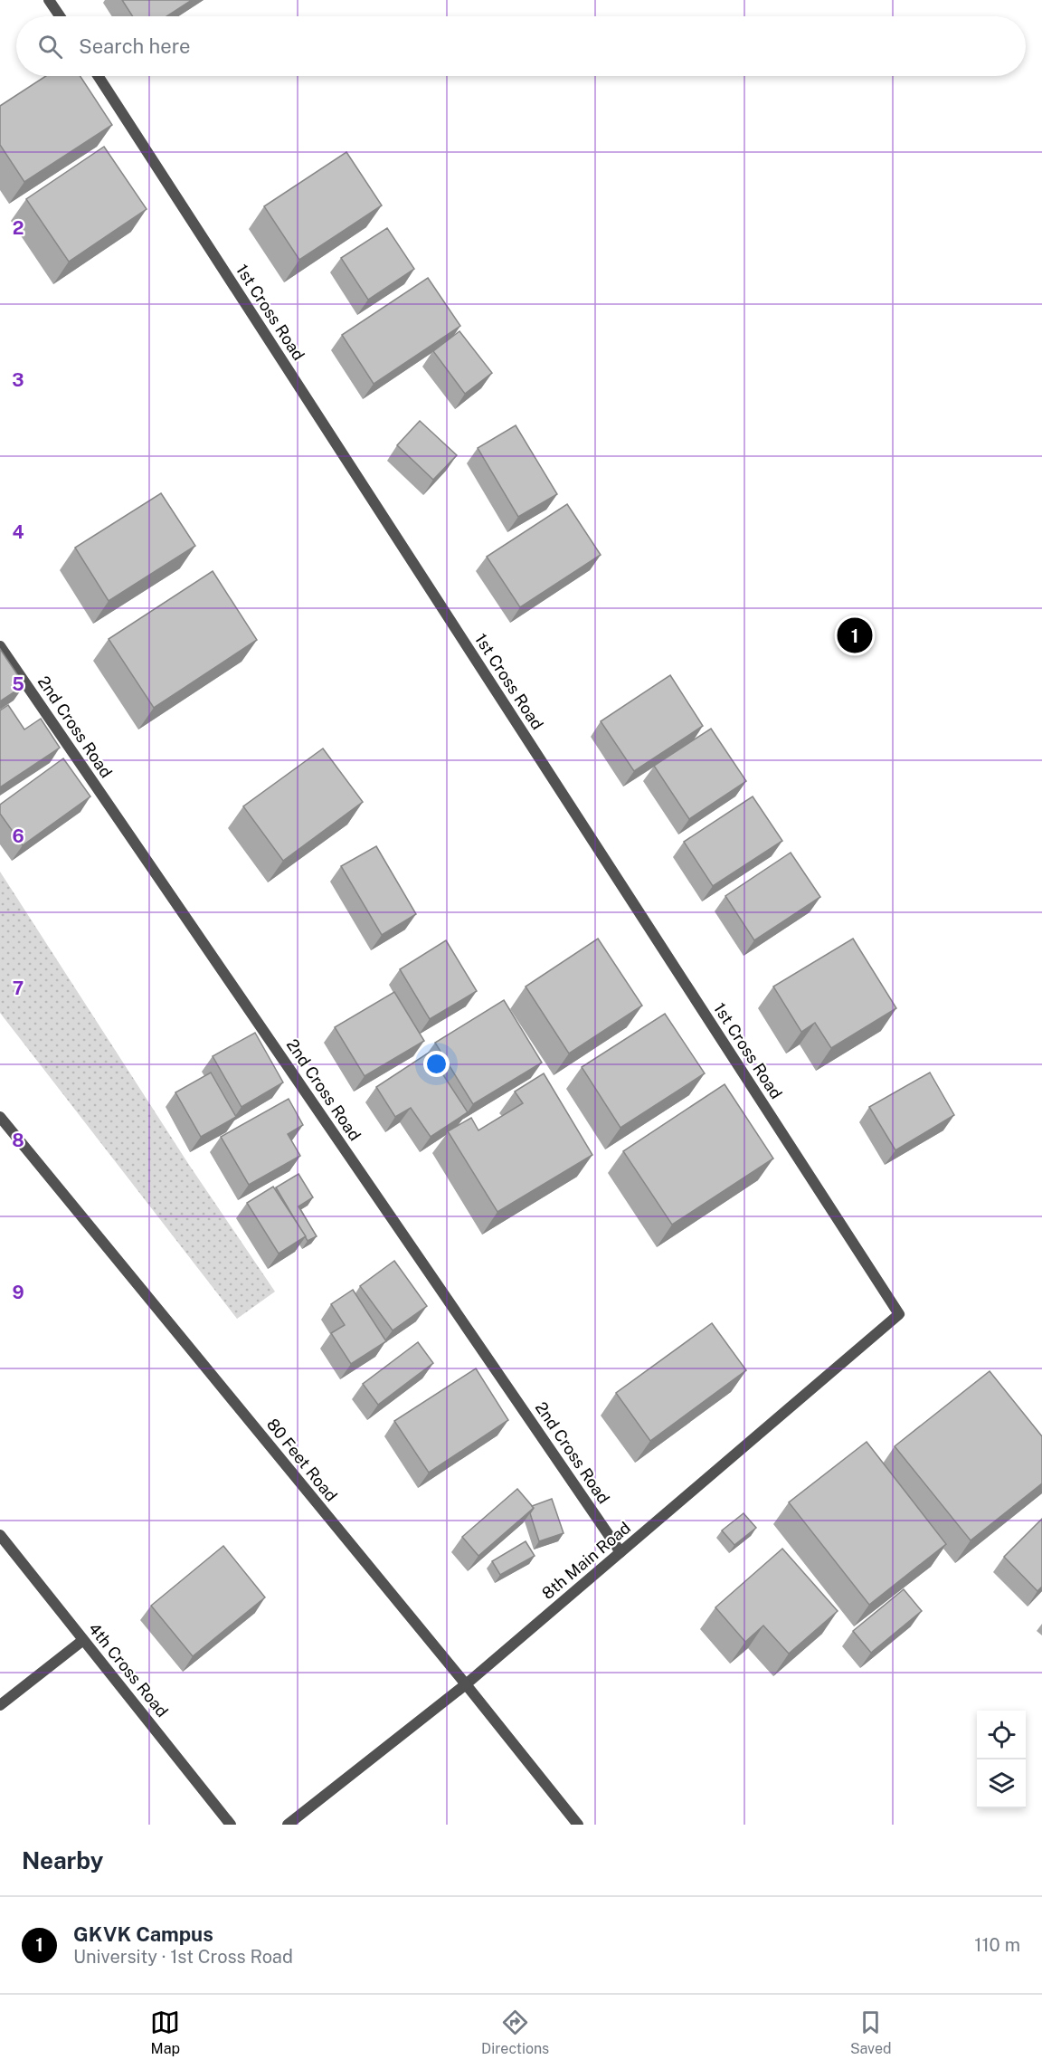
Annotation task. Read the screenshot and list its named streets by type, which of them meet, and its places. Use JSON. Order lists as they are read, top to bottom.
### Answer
{
  "streets": {
    "street": [
      "1st Cross Road",
      "2nd Cross Road",
      "80 Feet Road",
      "8th Main Road",
      "4th Cross Road"
    ]
  },
  "crossings": [
    ["1st Cross Road", "8th Main Road"],
    ["2nd Cross Road", "8th Main Road"],
    ["80 Feet Road", "8th Main Road"]
  ],
  "page": {
    "search": "Search here",
    "pins": "1",
    "heading": "Nearby",
    "list": [
      {
        "mark": "1",
        "name": "GKVK Campus",
        "note": "University · 1st Cross Road",
        "value": "110 m"
      }
    ],
    "nav": ["Map", "Directions", "Saved"]
  },
  "grid": {
    "rows": [
      "2",
      "3",
      "4",
      "5",
      "6",
      "7",
      "8",
      "9"
    ]
  }
}
